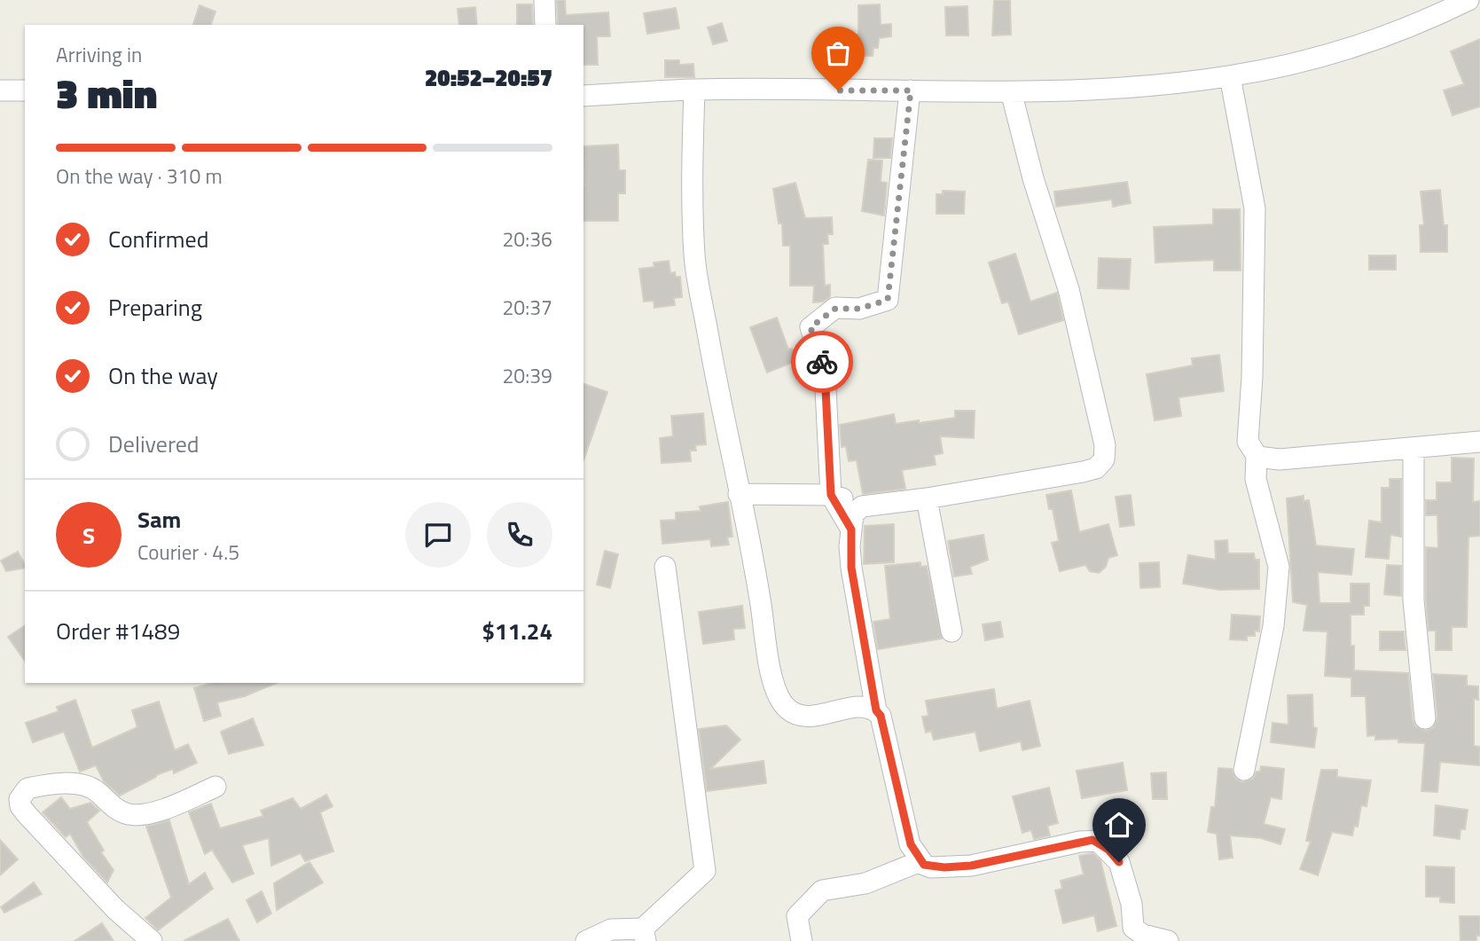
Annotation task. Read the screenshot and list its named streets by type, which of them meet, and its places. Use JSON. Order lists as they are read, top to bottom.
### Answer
{
  "page": {
    "heading": ["3 min", "Arriving in", "20:52–20:57"],
    "panel": [
      "Sam",
      "Courier · 4.5",
      "Order #1489",
      "$11.24"
    ],
    "bar": "On the way · 310 m",
    "list": [
      ["Confirmed", "20:36"],
      ["Preparing", "20:37"],
      ["On the way", "20:39"],
      "Delivered"
    ],
    "round": "S"
  }
}
